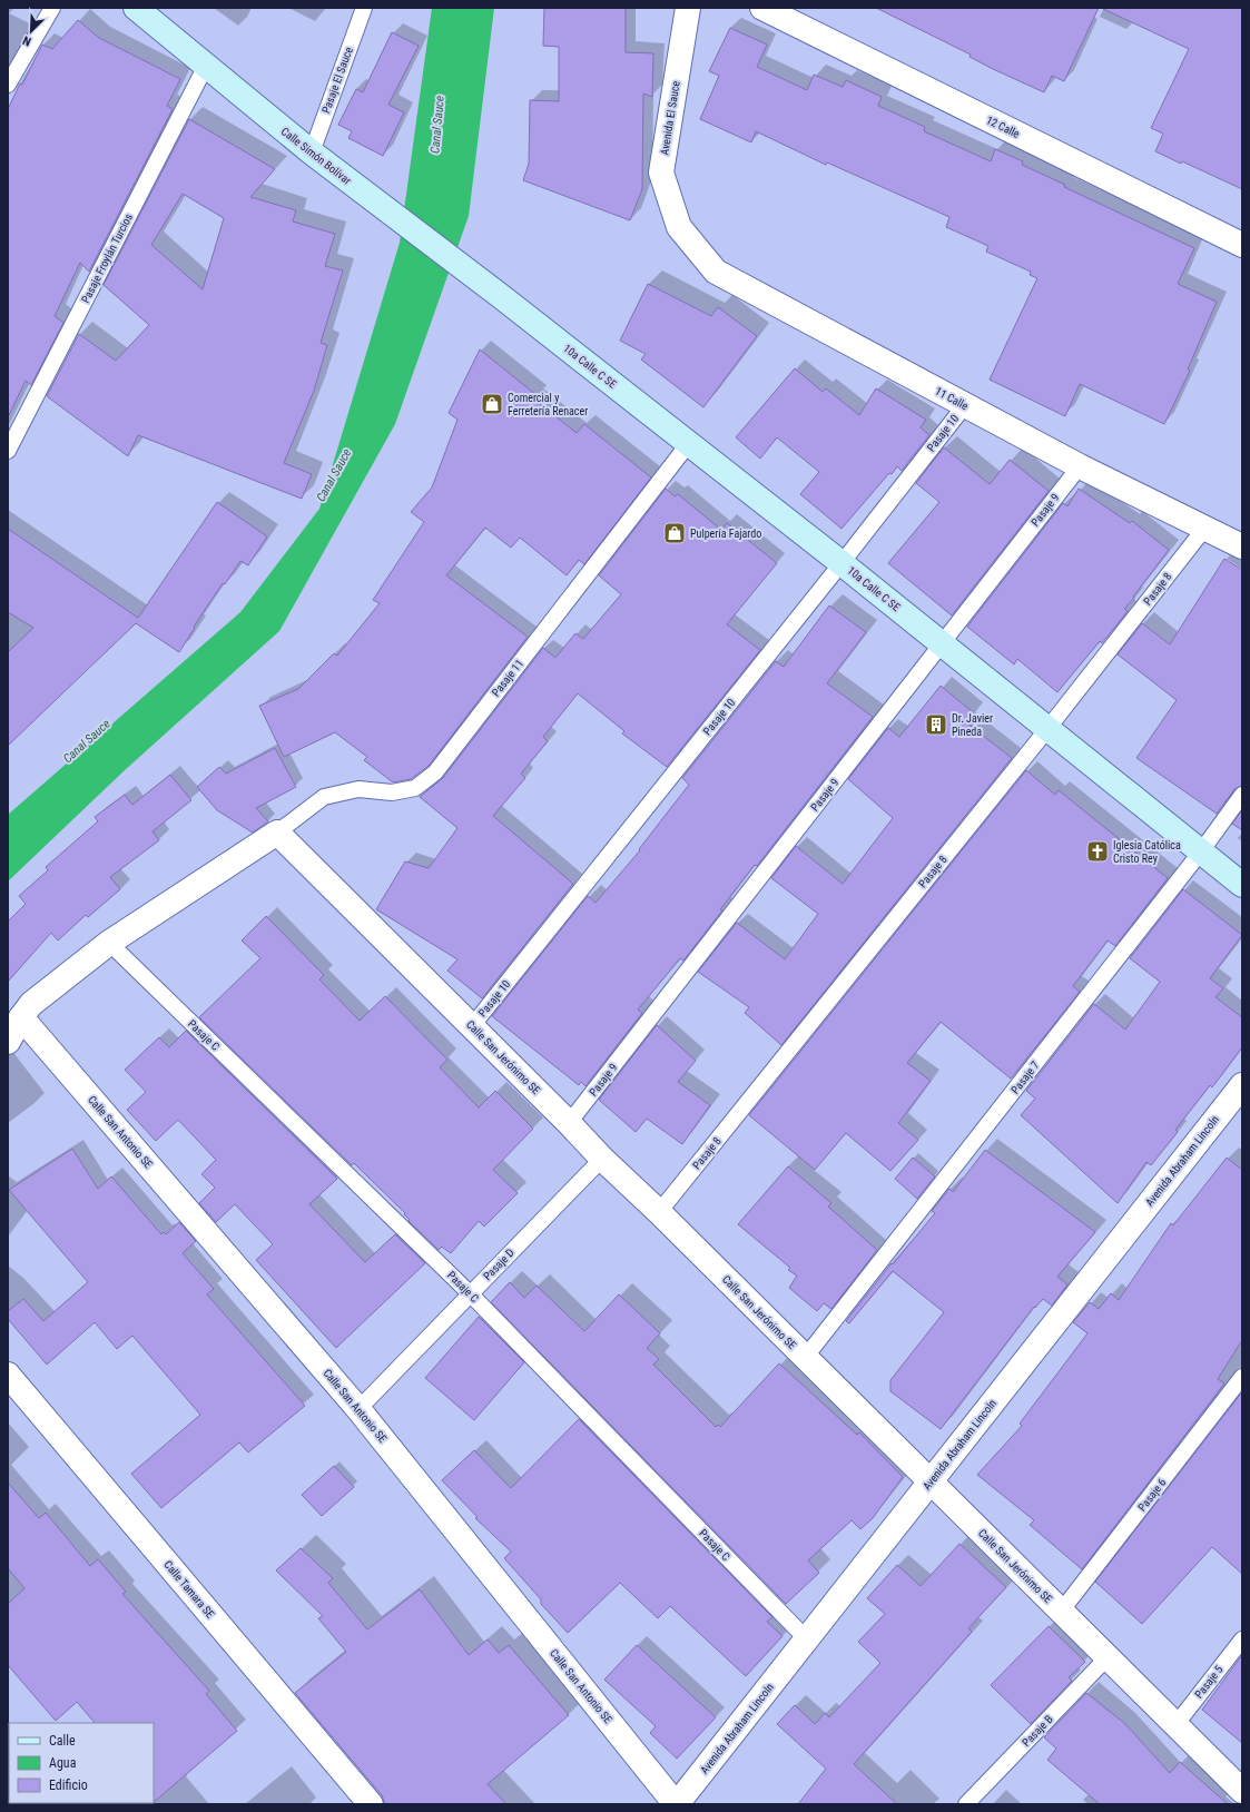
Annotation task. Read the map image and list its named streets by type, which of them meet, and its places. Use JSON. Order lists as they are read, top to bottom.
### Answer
{
  "streets": {
    "street": [
      "Avenida El Sauce",
      "12 Calle",
      "Calle Simón Bolívar",
      "10a Calle C SE",
      "11 Calle",
      "Calle San Jerónimo SE",
      "Calle San Antonio SE",
      "Avenida Abraham Lincoln",
      "Calle Tamara SE"
    ],
    "lane": [
      "Pasaje El Sauce",
      "Pasaje Froylán Turcios",
      "Pasaje 10",
      "Pasaje 9",
      "Pasaje 8",
      "Pasaje 11",
      "Pasaje C",
      "Pasaje 7",
      "Pasaje D",
      "Pasaje 6",
      "Pasaje 5",
      "Pasaje B"
    ]
  },
  "crossings": [
    ["Pasaje El Sauce", "Calle Simón Bolívar"],
    ["Avenida El Sauce", "11 Calle"],
    ["Calle Simón Bolívar", "Pasaje Froylán Turcios"],
    ["Calle Simón Bolívar", "10a Calle C SE"],
    ["10a Calle C SE", "Pasaje 10"],
    ["10a Calle C SE", "Pasaje 9"],
    ["10a Calle C SE", "Pasaje 8"],
    ["10a Calle C SE", "Pasaje 11"],
    ["10a Calle C SE", "Pasaje 7"],
    ["11 Calle", "Pasaje 10"],
    ["11 Calle", "Pasaje 9"],
    ["11 Calle", "Pasaje 8"],
    ["Pasaje 10", "Calle San Jerónimo SE"],
    ["Pasaje 9", "Calle San Jerónimo SE"],
    ["Pasaje 8", "Calle San Jerónimo SE"],
    ["Pasaje 11", "Calle San Jerónimo SE"],
    ["Pasaje C", "Avenida Abraham Lincoln"],
    ["Pasaje C", "Pasaje D"],
    ["Calle San Jerónimo SE", "Pasaje 7"],
    ["Calle San Jerónimo SE", "Avenida Abraham Lincoln"],
    ["Calle San Jerónimo SE", "Pasaje D"],
    ["Calle San Jerónimo SE", "Pasaje 6"],
    ["Calle San Jerónimo SE", "Pasaje 5"],
    ["Calle San Jerónimo SE", "Pasaje B"],
    ["Calle San Antonio SE", "Avenida Abraham Lincoln"],
    ["Calle San Antonio SE", "Pasaje D"]
  ],
  "water": ["Canal Sauce"],
  "places": {
    "shop": ["Comercial y Ferretería Renacer", "Pulpería Fajardo"],
    "building": ["Dr. Javier Pineda"],
    "church": ["Iglesia Católica Cristo Rey"]
  },
  "legend": ["Calle", "Agua", "Edificio"],
  "north": "bottom left"
}
